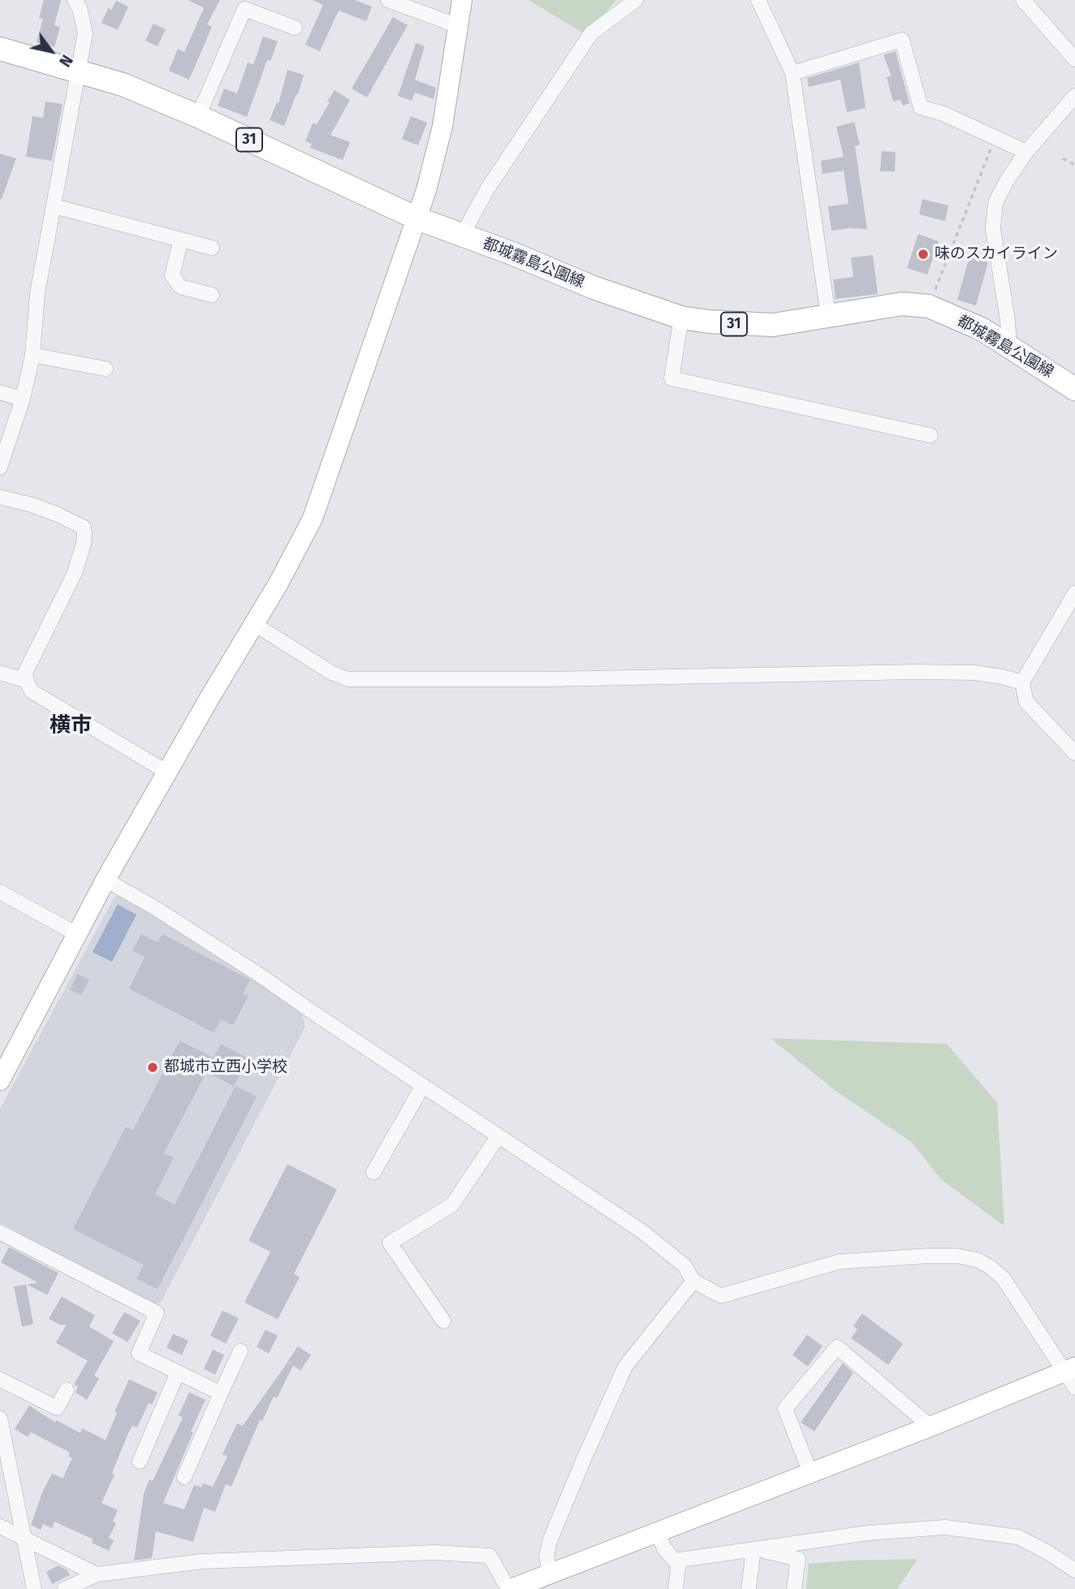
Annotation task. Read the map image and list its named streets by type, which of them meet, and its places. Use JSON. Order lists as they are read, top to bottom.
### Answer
{
  "streets": {
    "main road": ["31", "都城霧島公園線"]
  },
  "districts": ["横市"],
  "places": ["味のスカイライン", "都城市立西小学校"],
  "north": "bottom right"
}
